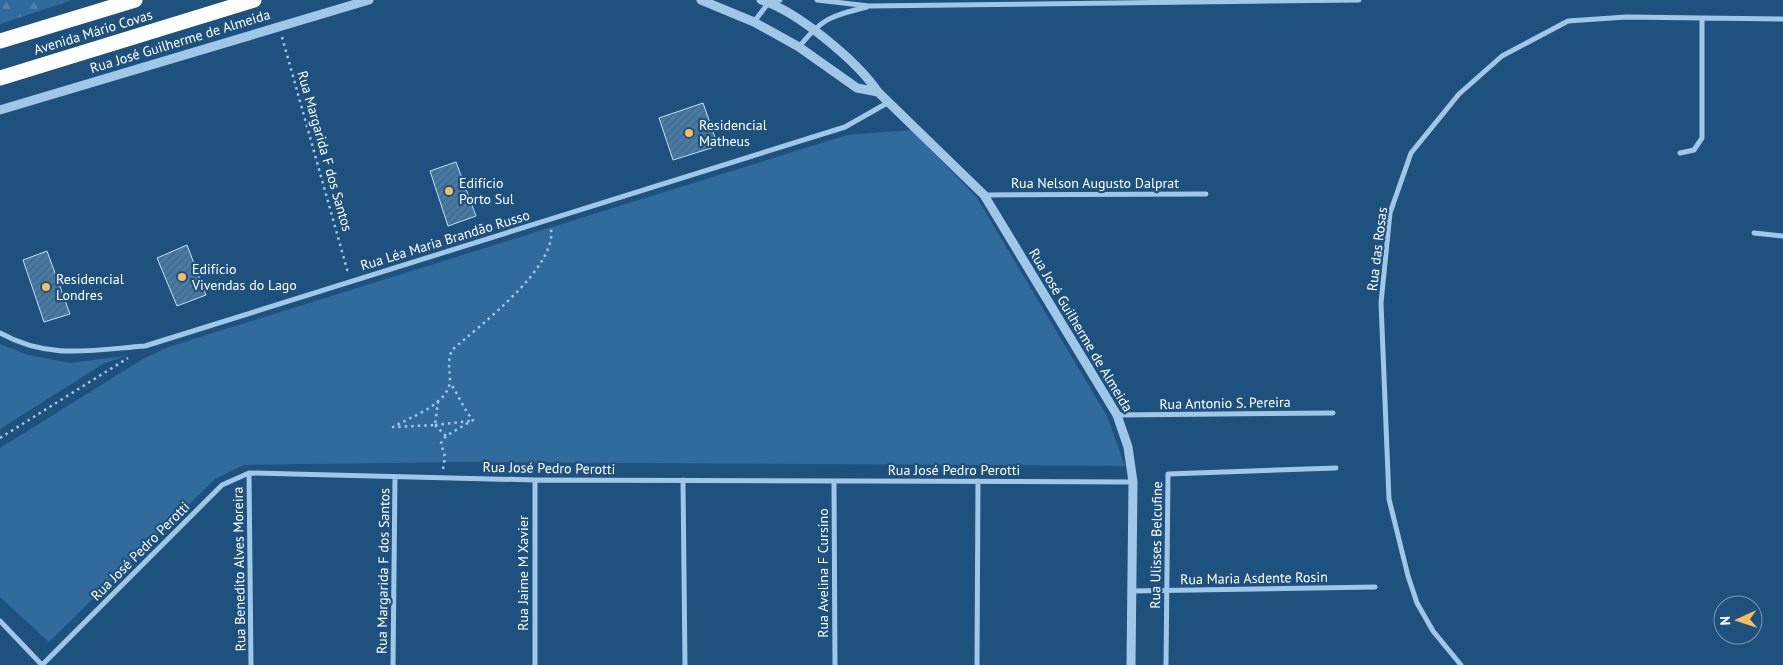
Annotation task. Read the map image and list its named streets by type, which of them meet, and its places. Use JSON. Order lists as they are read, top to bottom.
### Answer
{
  "streets": {
    "highway": ["Avenida Mário Covas"],
    "street": [
      "Rua José Guilherme de Almeida",
      "Rua Margarida F dos Santos",
      "Rua Nelson Augusto Dalprat",
      "Rua Léa Maria Brandão Russo",
      "Rua das Rosas",
      "Rua Antonio S. Pereira",
      "Rua José Pedro Perotti",
      "Rua Ulisses Belcufine",
      "Rua Benedito Alves Moreira",
      "Rua Jaime M Xavier",
      "Rua Avelina F Cursino",
      "Rua Maria Asdente Rosin"
    ]
  },
  "crossings": [
    ["Rua José Guilherme de Almeida", "Rua Margarida F dos Santos"],
    ["Rua José Guilherme de Almeida", "Rua Nelson Augusto Dalprat"],
    ["Rua José Guilherme de Almeida", "Rua Léa Maria Brandão Russo"],
    ["Rua José Guilherme de Almeida", "Rua Antonio S. Pereira"],
    ["Rua José Guilherme de Almeida", "Rua José Pedro Perotti"],
    ["Rua José Guilherme de Almeida", "Rua Maria Asdente Rosin"],
    ["Rua Margarida F dos Santos", "Rua Léa Maria Brandão Russo"],
    ["Rua Margarida F dos Santos", "Rua José Pedro Perotti"],
    ["Rua José Pedro Perotti", "Rua Benedito Alves Moreira"],
    ["Rua José Pedro Perotti", "Rua Jaime M Xavier"],
    ["Rua José Pedro Perotti", "Rua Avelina F Cursino"],
    ["Rua Ulisses Belcufine", "Rua Maria Asdente Rosin"]
  ],
  "places": [
    "Residencial Matheus",
    "Edifício Porto Sul",
    "Edifício Vivendas do Lago",
    "Residencial Londres"
  ],
  "north": "left"
}
